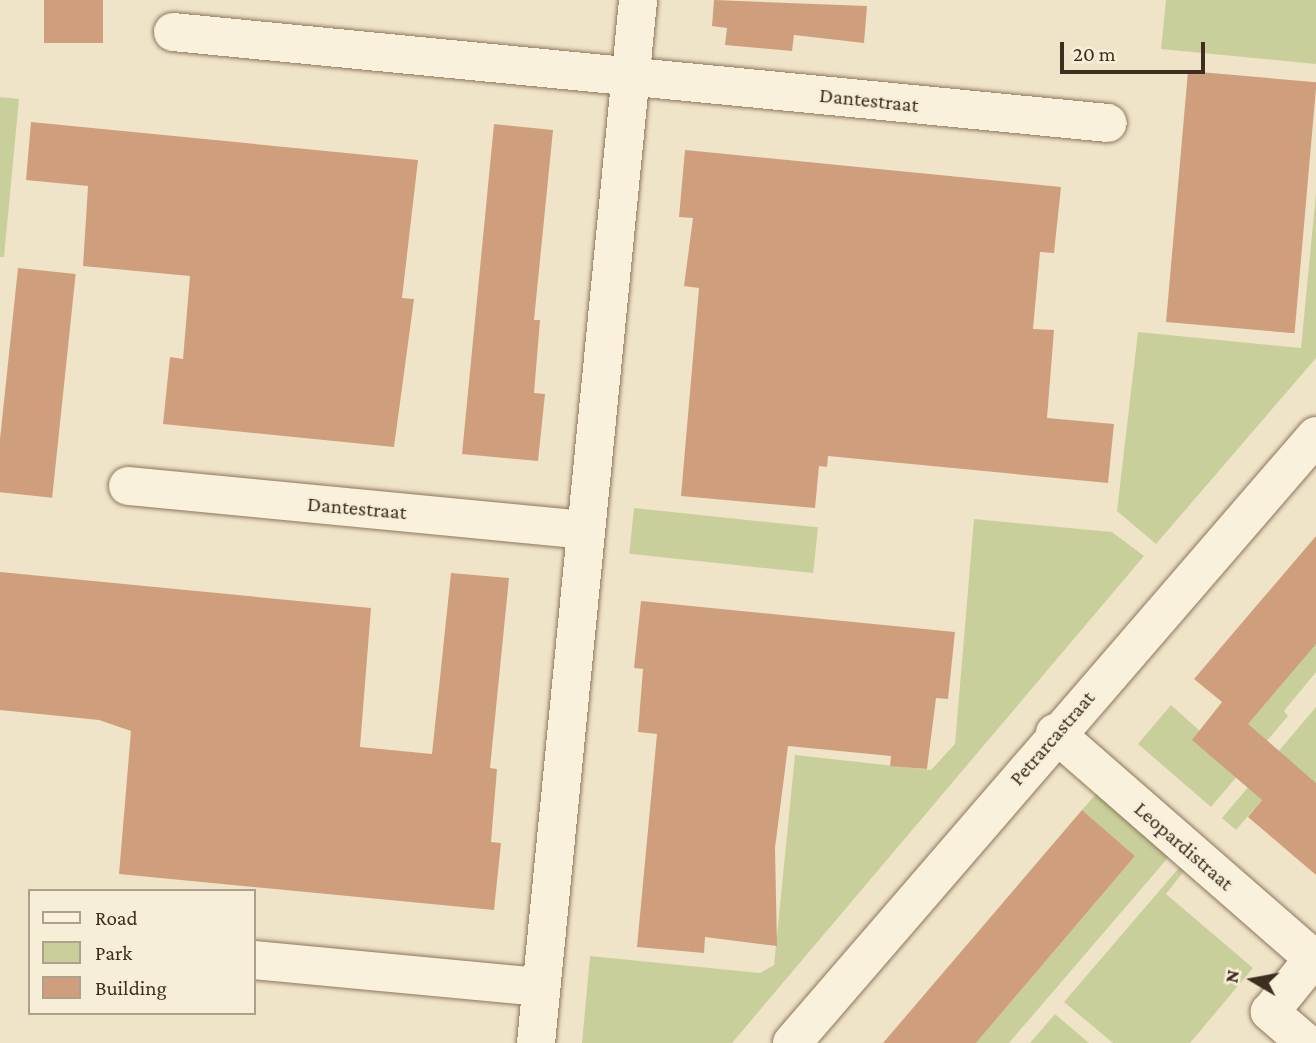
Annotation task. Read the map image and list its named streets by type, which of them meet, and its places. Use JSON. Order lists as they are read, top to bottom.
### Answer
{
  "streets": {
    "street": ["Dantestraat", "Petrarcastraat", "Leopardistraat"]
  },
  "crossings": [
    ["Petrarcastraat", "Leopardistraat"]
  ],
  "legend": ["Road", "Park", "Building"],
  "scale_bar": "20 m",
  "north": "left"
}
